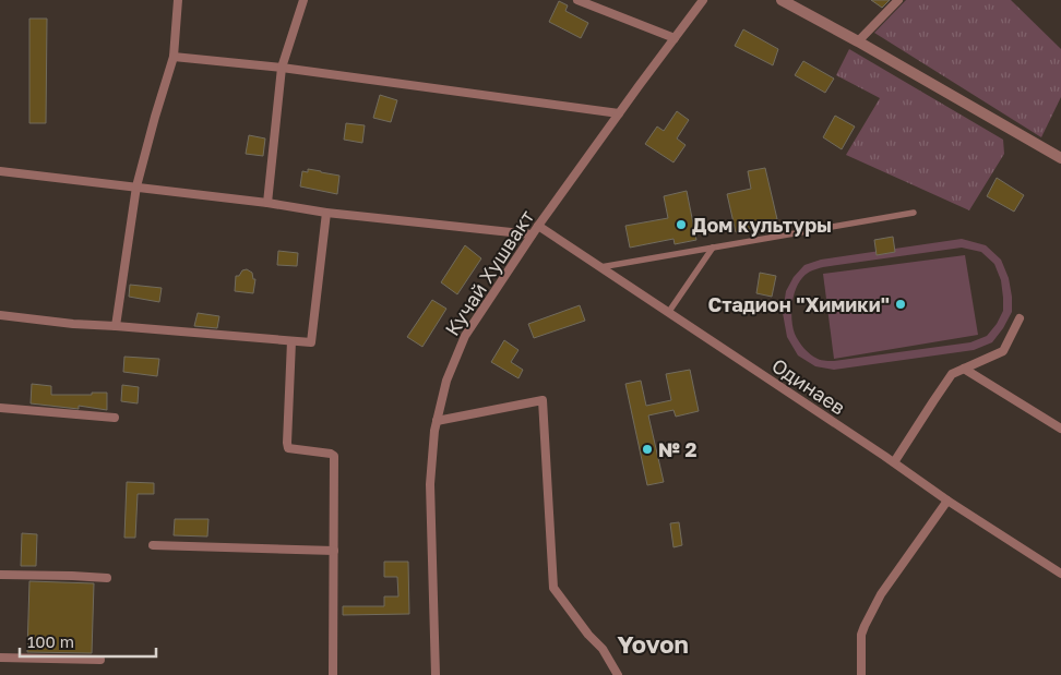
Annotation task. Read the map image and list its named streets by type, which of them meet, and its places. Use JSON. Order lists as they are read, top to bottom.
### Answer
{
  "streets": {
    "street": ["Кучай Хушвакт", "Одинаев"]
  },
  "crossings": [
    ["Кучай Хушвакт", "Одинаев"]
  ],
  "districts": ["Yovon"],
  "places": ["Дом культуры", "Стадион \"Химики\"", "№ 2"],
  "scale_bar": "100 m"
}
